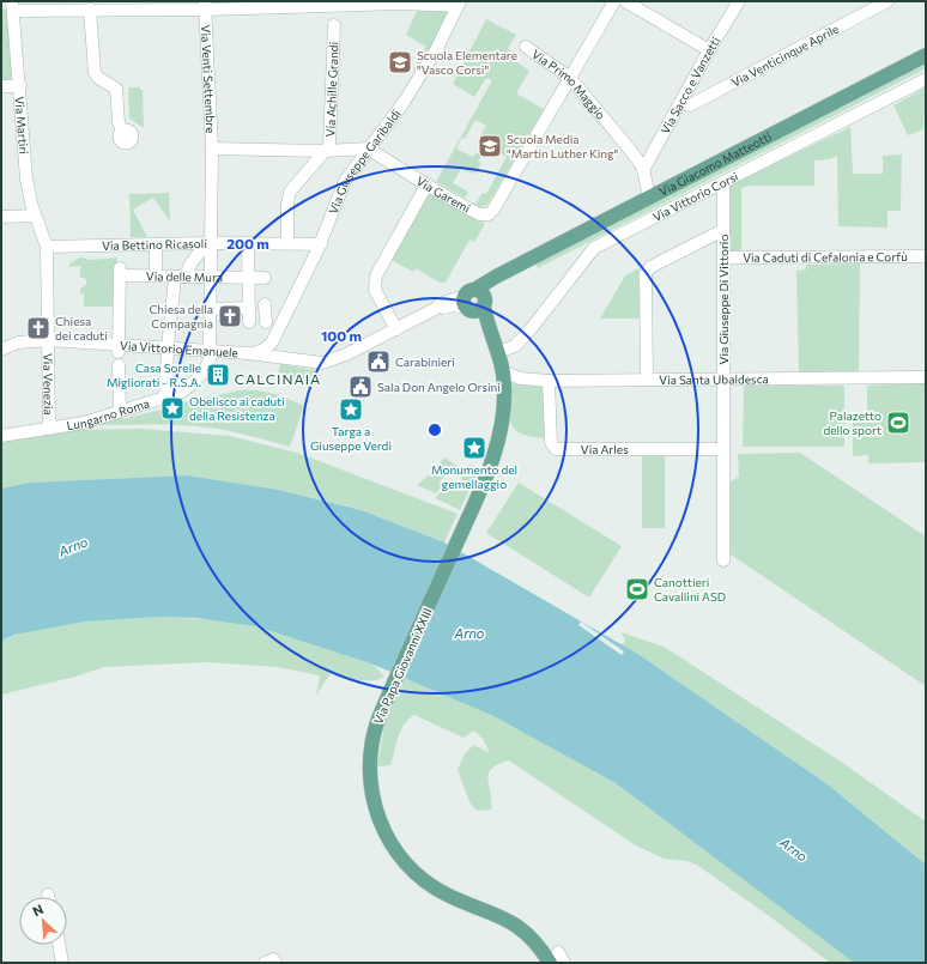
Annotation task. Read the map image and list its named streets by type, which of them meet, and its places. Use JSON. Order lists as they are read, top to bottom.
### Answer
{
  "streets": {
    "main road": ["Via Giacomo Matteotti", "Via Papa Giovanni XXIII"],
    "street": [
      "Via Venticinque Aprile",
      "Via Venti Settembre",
      "Via Primo Maggio",
      "Via Sacco e Vanzetti",
      "Via Achille Grandi",
      "Via Martiri",
      "Via Giuseppe Garibaldi",
      "Via Garemi",
      "Via Vittorio Corsi",
      "Via Bettino Ricasoli",
      "Via Caduti di Cefalonia e Corfù",
      "Via delle Mura",
      "Via Giuseppe Di Vittorio",
      "Via Vittorio Emanuele",
      "Via Santa Ubaldesca",
      "Via Venezia",
      "Lungarno Roma",
      "Via Arles"
    ]
  },
  "crossings": [
    ["Via Venticinque Aprile", "Via Sacco e Vanzetti"],
    ["Via Venti Settembre", "Via Achille Grandi"],
    ["Via Venti Settembre", "Via Bettino Ricasoli"],
    ["Via Venti Settembre", "Via delle Mura"],
    ["Via Venti Settembre", "Via Vittorio Emanuele"],
    ["Via Venti Settembre", "Lungarno Roma"],
    ["Via Primo Maggio", "Via Sacco e Vanzetti"],
    ["Via Primo Maggio", "Via Giacomo Matteotti"],
    ["Via Primo Maggio", "Via Garemi"],
    ["Via Achille Grandi", "Via Giuseppe Garibaldi"],
    ["Via Achille Grandi", "Via Garemi"],
    ["Via Achille Grandi", "Via Bettino Ricasoli"],
    ["Via Martiri", "Via Bettino Ricasoli"],
    ["Via Martiri", "Via Venezia"],
    ["Via Giuseppe Garibaldi", "Via Garemi"],
    ["Via Giuseppe Garibaldi", "Via Bettino Ricasoli"],
    ["Via Giuseppe Garibaldi", "Via Vittorio Emanuele"],
    ["Via Giacomo Matteotti", "Via Papa Giovanni XXIII"],
    ["Via Vittorio Corsi", "Via Giuseppe Di Vittorio"],
    ["Via Vittorio Corsi", "Via Papa Giovanni XXIII"],
    ["Via Bettino Ricasoli", "Via Venezia"],
    ["Via Caduti di Cefalonia e Corfù", "Via Giuseppe Di Vittorio"],
    ["Via Giuseppe Di Vittorio", "Via Santa Ubaldesca"],
    ["Via Giuseppe Di Vittorio", "Via Arles"],
    ["Via Vittorio Emanuele", "Via Venezia"],
    ["Via Vittorio Emanuele", "Lungarno Roma"],
    ["Via Santa Ubaldesca", "Via Arles"],
    ["Via Santa Ubaldesca", "Via Papa Giovanni XXIII"],
    ["Via Venezia", "Lungarno Roma"]
  ],
  "districts": ["CALCINAIA"],
  "water": ["Arno"],
  "places": {
    "school or university": ["Scuola Elementare \"Vasco Corsi\"", "Scuola Media \"Martin Luther King\""],
    "church": ["Chiesa della Compagnia", "Chiesa dei caduti"],
    "public building": ["Carabinieri", "Sala Don Angelo Orsini"],
    "building": ["Casa Sorelle Migliorati - R.S.A."],
    "place": ["Obelisco ai caduti della Resistenza", "Targa a Giuseppe Verdi", "Monumento del gemellaggio"],
    "sports": ["Palazetto dello sport", "Canottieri Cavallini ASD"]
  },
  "north": "top left",
  "rings": ["200 m", "100 m"]
}
